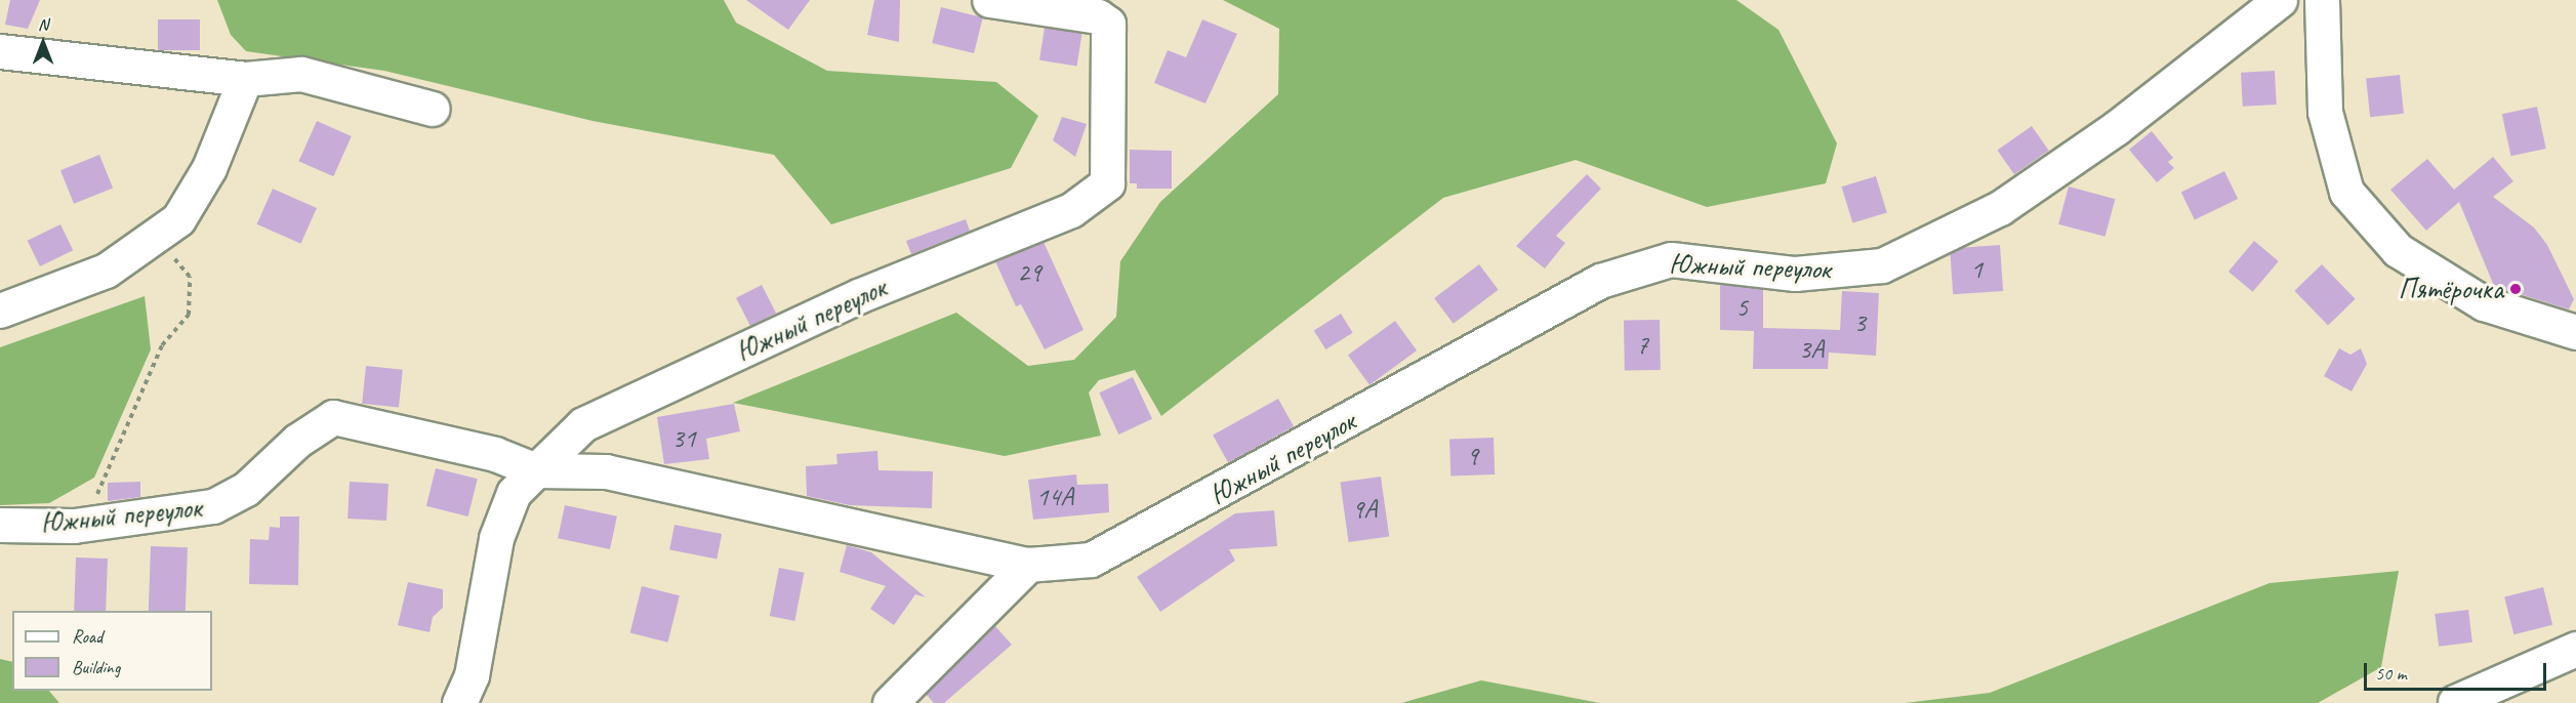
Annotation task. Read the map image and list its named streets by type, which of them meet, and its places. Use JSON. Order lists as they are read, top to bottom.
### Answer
{
  "streets": {
    "street": ["Южный переулок"]
  },
  "places": ["Пятёрочка"],
  "house_numbers": [
    "1",
    "29",
    "5",
    "3",
    "7",
    "3А",
    "31",
    "9",
    "14А",
    "9А"
  ],
  "legend": ["Road", "Building"],
  "scale_bar": "50 m",
  "north": "top"
}
